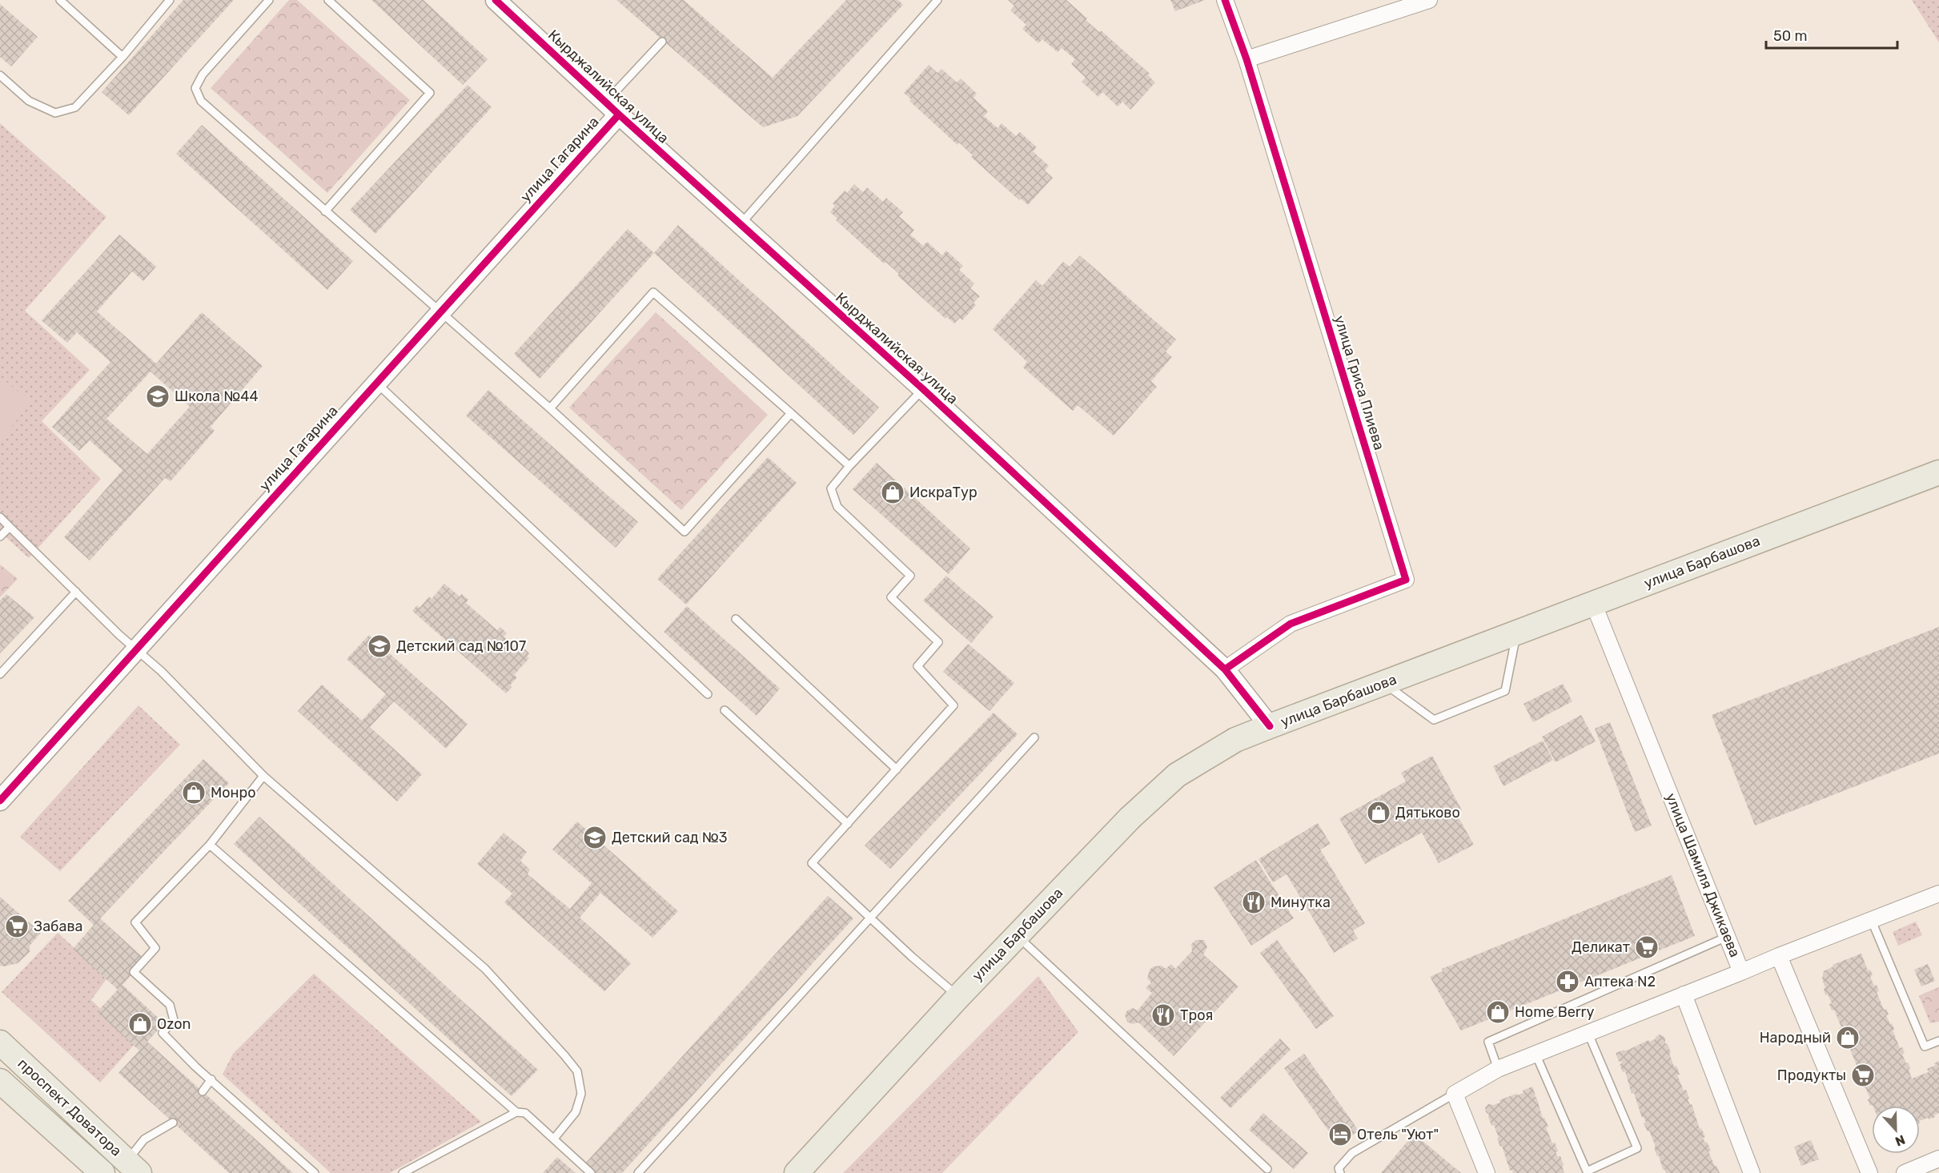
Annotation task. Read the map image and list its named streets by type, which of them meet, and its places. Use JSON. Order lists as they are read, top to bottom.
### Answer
{
  "streets": {
    "main road": ["улица Барбашова", "проспект Доватора"],
    "street": [
      "Кырджалийская улица",
      "улица Гагарина",
      "улица Гриса Плиева",
      "улица Шамиля Джикаева"
    ]
  },
  "crossings": [
    ["Кырджалийская улица", "улица Гагарина"],
    ["Кырджалийская улица", "улица Гриса Плиева"],
    ["Кырджалийская улица", "улица Барбашова"],
    ["улица Барбашова", "улица Шамиля Джикаева"]
  ],
  "places": {
    "school or university": ["Школа №44", "Детский сад №107", "Детский сад №3"],
    "shop": [
      "ИскраТур",
      "Монро",
      "Дятьково",
      "Home Berry",
      "Ozon",
      "Народный"
    ],
    "restaurant": ["Минутка", "Троя"],
    "supermarket": ["Забава", "Деликат", "Продукты"],
    "pharmacy": ["Аптека N2"],
    "hotel": ["Отель \"Уют\""]
  },
  "scale_bar": "50 m",
  "north": "bottom"
}
